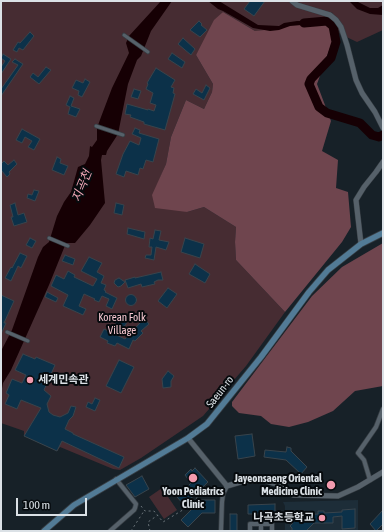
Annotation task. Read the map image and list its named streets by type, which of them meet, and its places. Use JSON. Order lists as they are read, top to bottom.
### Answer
{
  "streets": {
    "main road": ["Saeun-ro"]
  },
  "water": ["지곡천"],
  "parks": ["Korean Folk Village"],
  "places": [
    "세계민속관",
    "Yoon Pediatrics Clinic",
    "Jayeonsaeng Oriental Medicine Clinic",
    "나곡초등학교"
  ],
  "scale_bar": "100 m"
}
